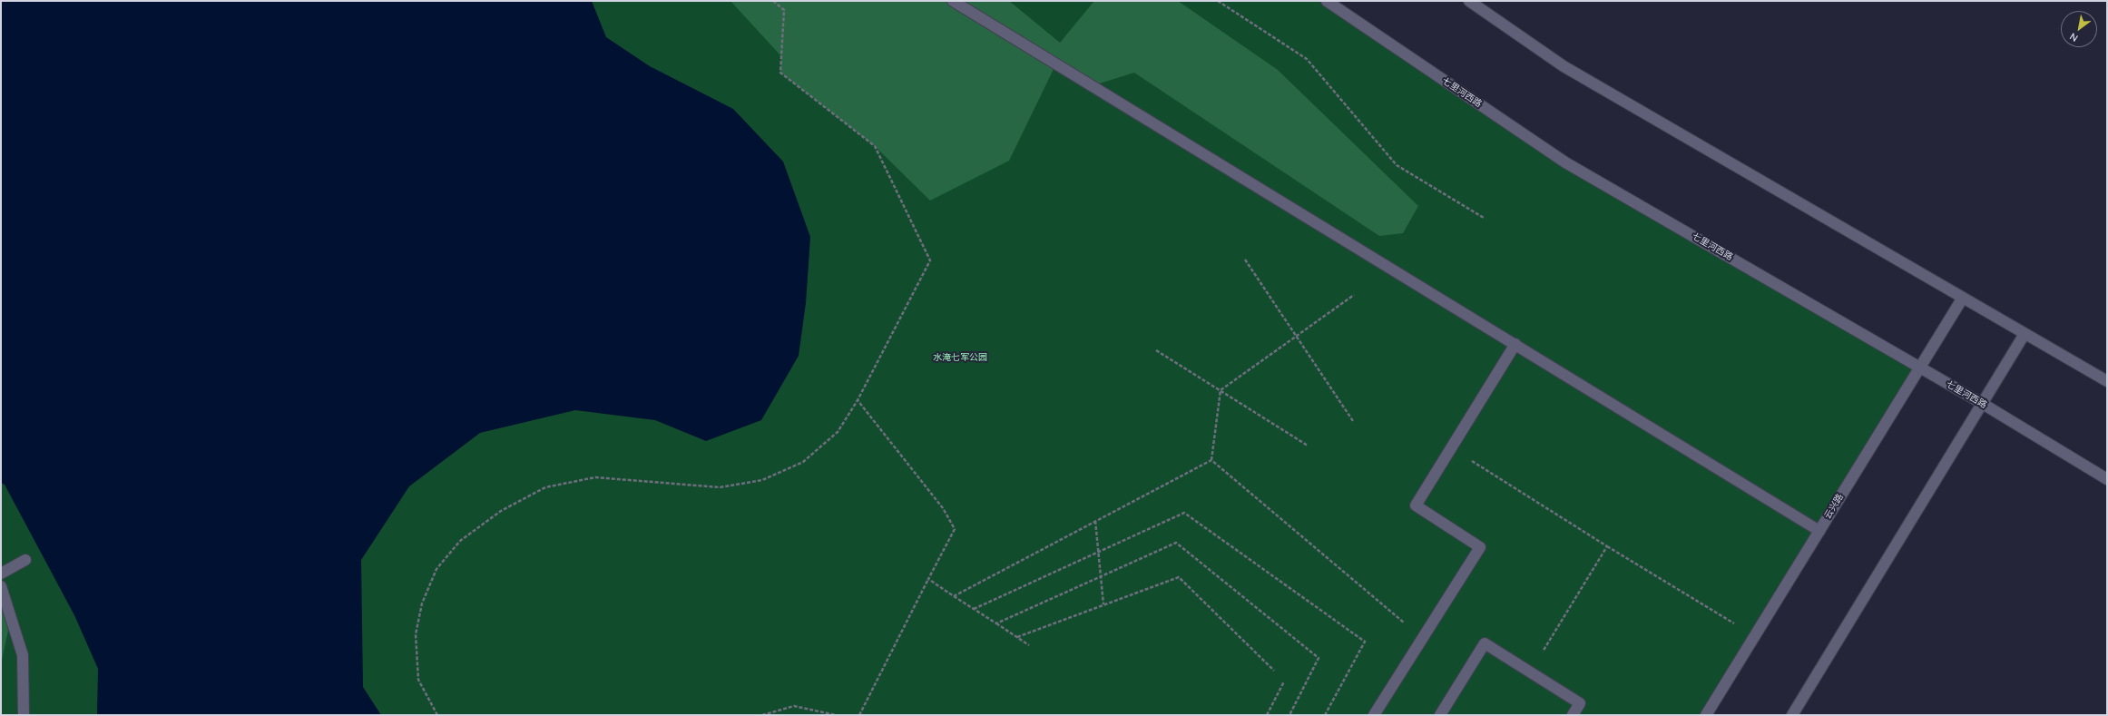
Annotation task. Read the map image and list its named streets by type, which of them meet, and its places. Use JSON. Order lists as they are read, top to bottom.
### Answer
{
  "streets": {
    "street": ["七里河西路", "云兴路"]
  },
  "crossings": [
    ["七里河西路", "云兴路"]
  ],
  "parks": ["水淹七军公园"],
  "north": "bottom left"
}
